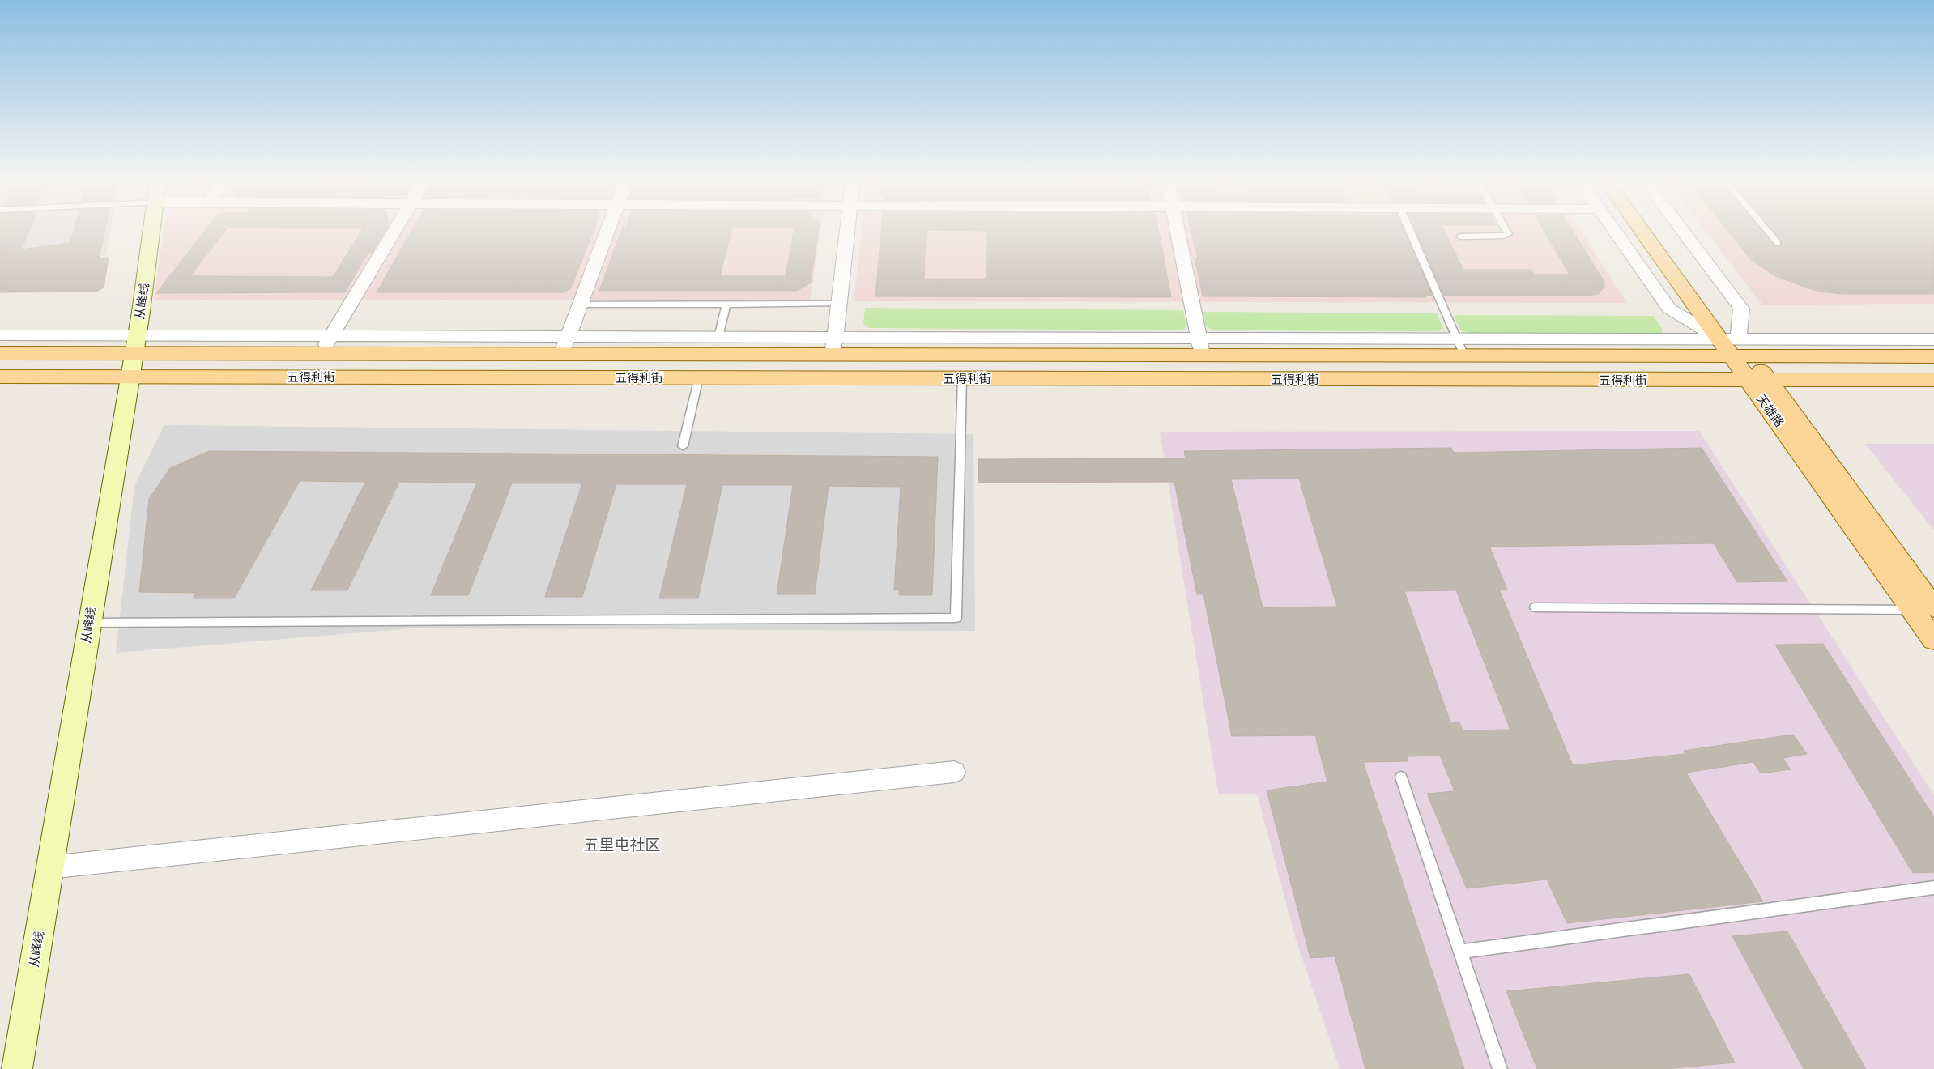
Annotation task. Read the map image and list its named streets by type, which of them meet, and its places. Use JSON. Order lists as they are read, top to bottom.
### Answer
{
  "streets": {
    "main road": ["五得利街", "天雄路"],
    "street": ["从峰线"]
  },
  "crossings": [
    ["从峰线", "五得利街"],
    ["五得利街", "天雄路"]
  ],
  "districts": ["五里屯社区"]
}
